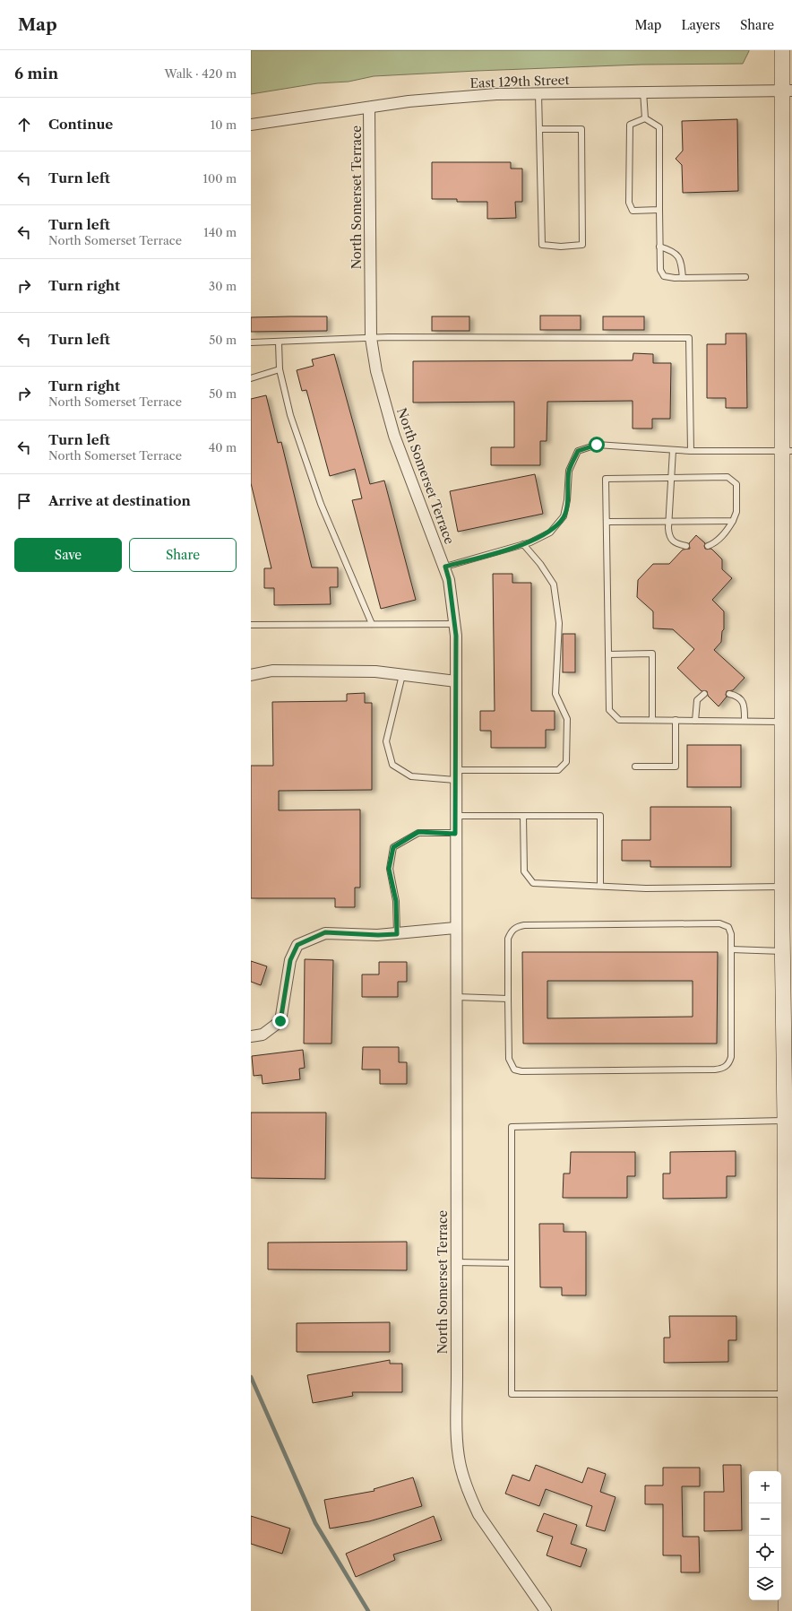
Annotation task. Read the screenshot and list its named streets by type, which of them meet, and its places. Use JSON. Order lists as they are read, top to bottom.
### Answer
{
  "streets": {
    "street": ["East 129th Street", "North Somerset Terrace"]
  },
  "crossings": [
    ["East 129th Street", "North Somerset Terrace"]
  ],
  "page": {
    "header": "Map",
    "nav": ["Map", "Layers", "Share"],
    "heading": ["6 min", "Walk · 420 m"],
    "list": [
      ["Continue", "10 m"],
      ["Turn left", "100 m"],
      ["Turn left", "North Somerset Terrace", "140 m"],
      ["Turn right", "30 m"],
      ["Turn left", "50 m"],
      ["Turn right", "North Somerset Terrace", "50 m"],
      ["Turn left", "North Somerset Terrace", "40 m"],
      "Arrive at destination"
    ],
    "buttons": ["Save", "Share"],
    "map_buttons": ["+", "−"]
  }
}
